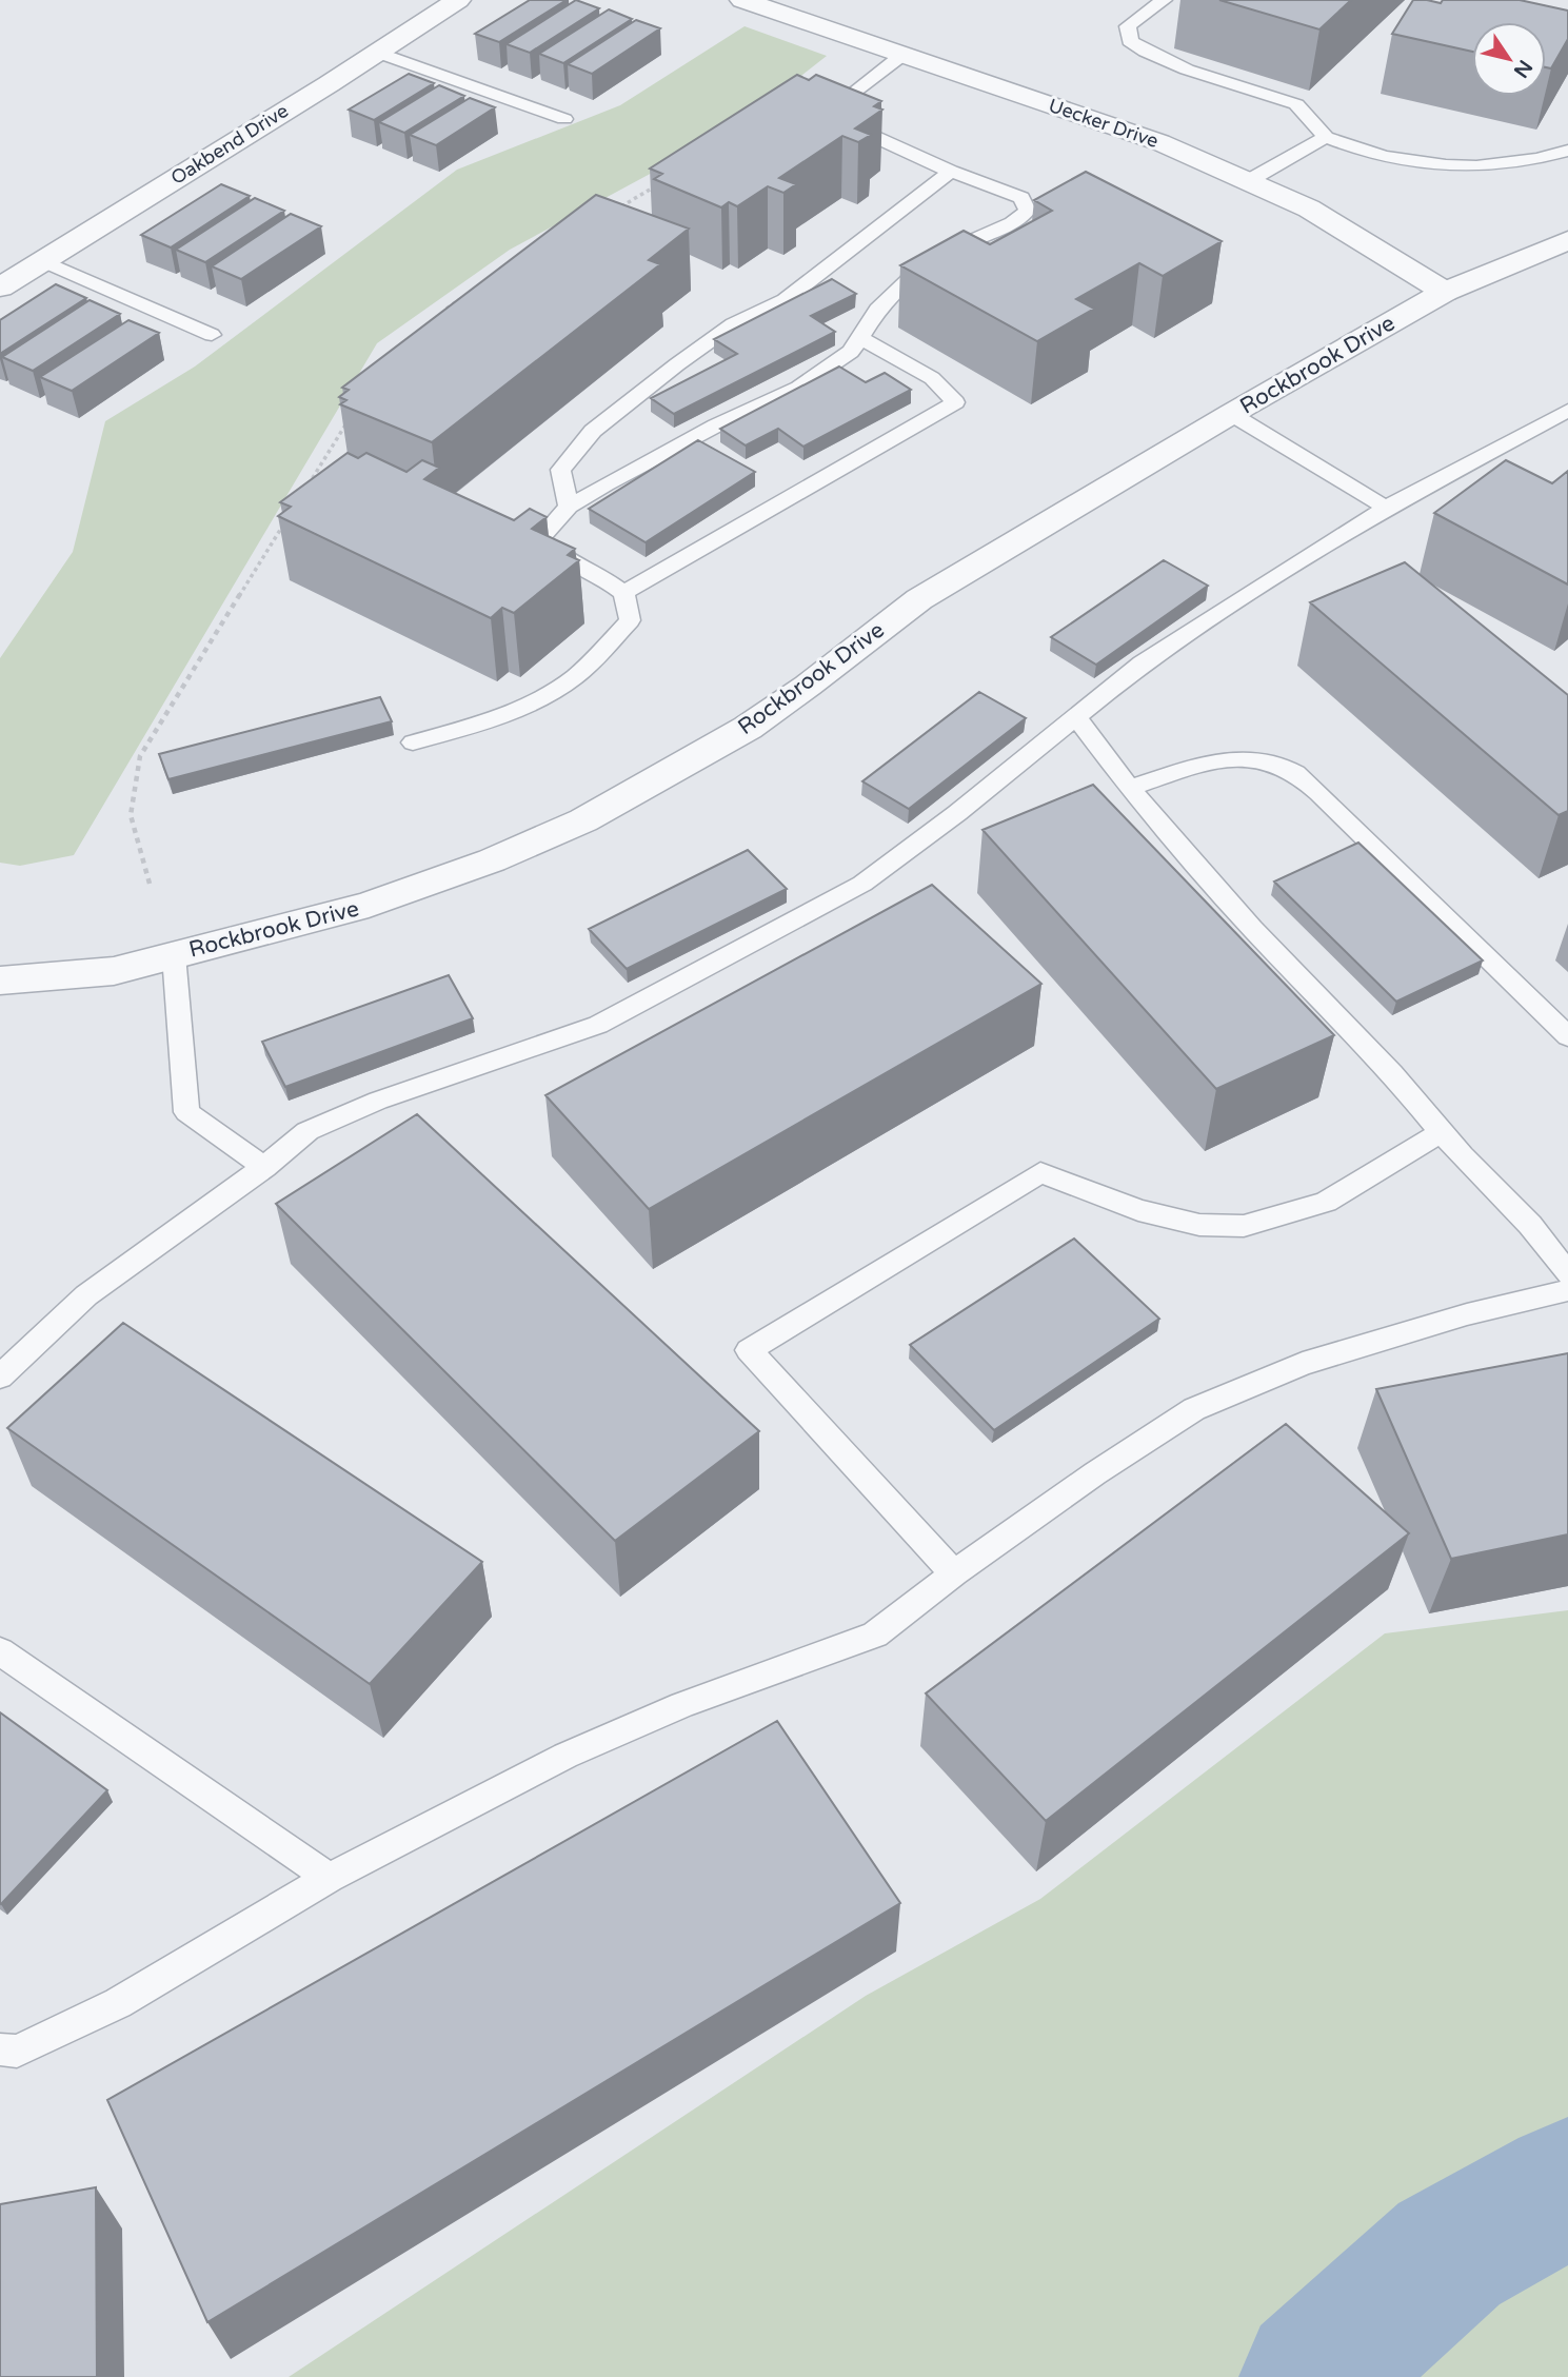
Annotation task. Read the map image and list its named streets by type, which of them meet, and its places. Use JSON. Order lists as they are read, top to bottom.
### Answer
{
  "streets": {
    "street": ["Uecker Drive", "Oakbend Drive", "Rockbrook Drive"]
  },
  "crossings": [
    ["Uecker Drive", "Rockbrook Drive"]
  ],
  "north": "bottom right"
}
